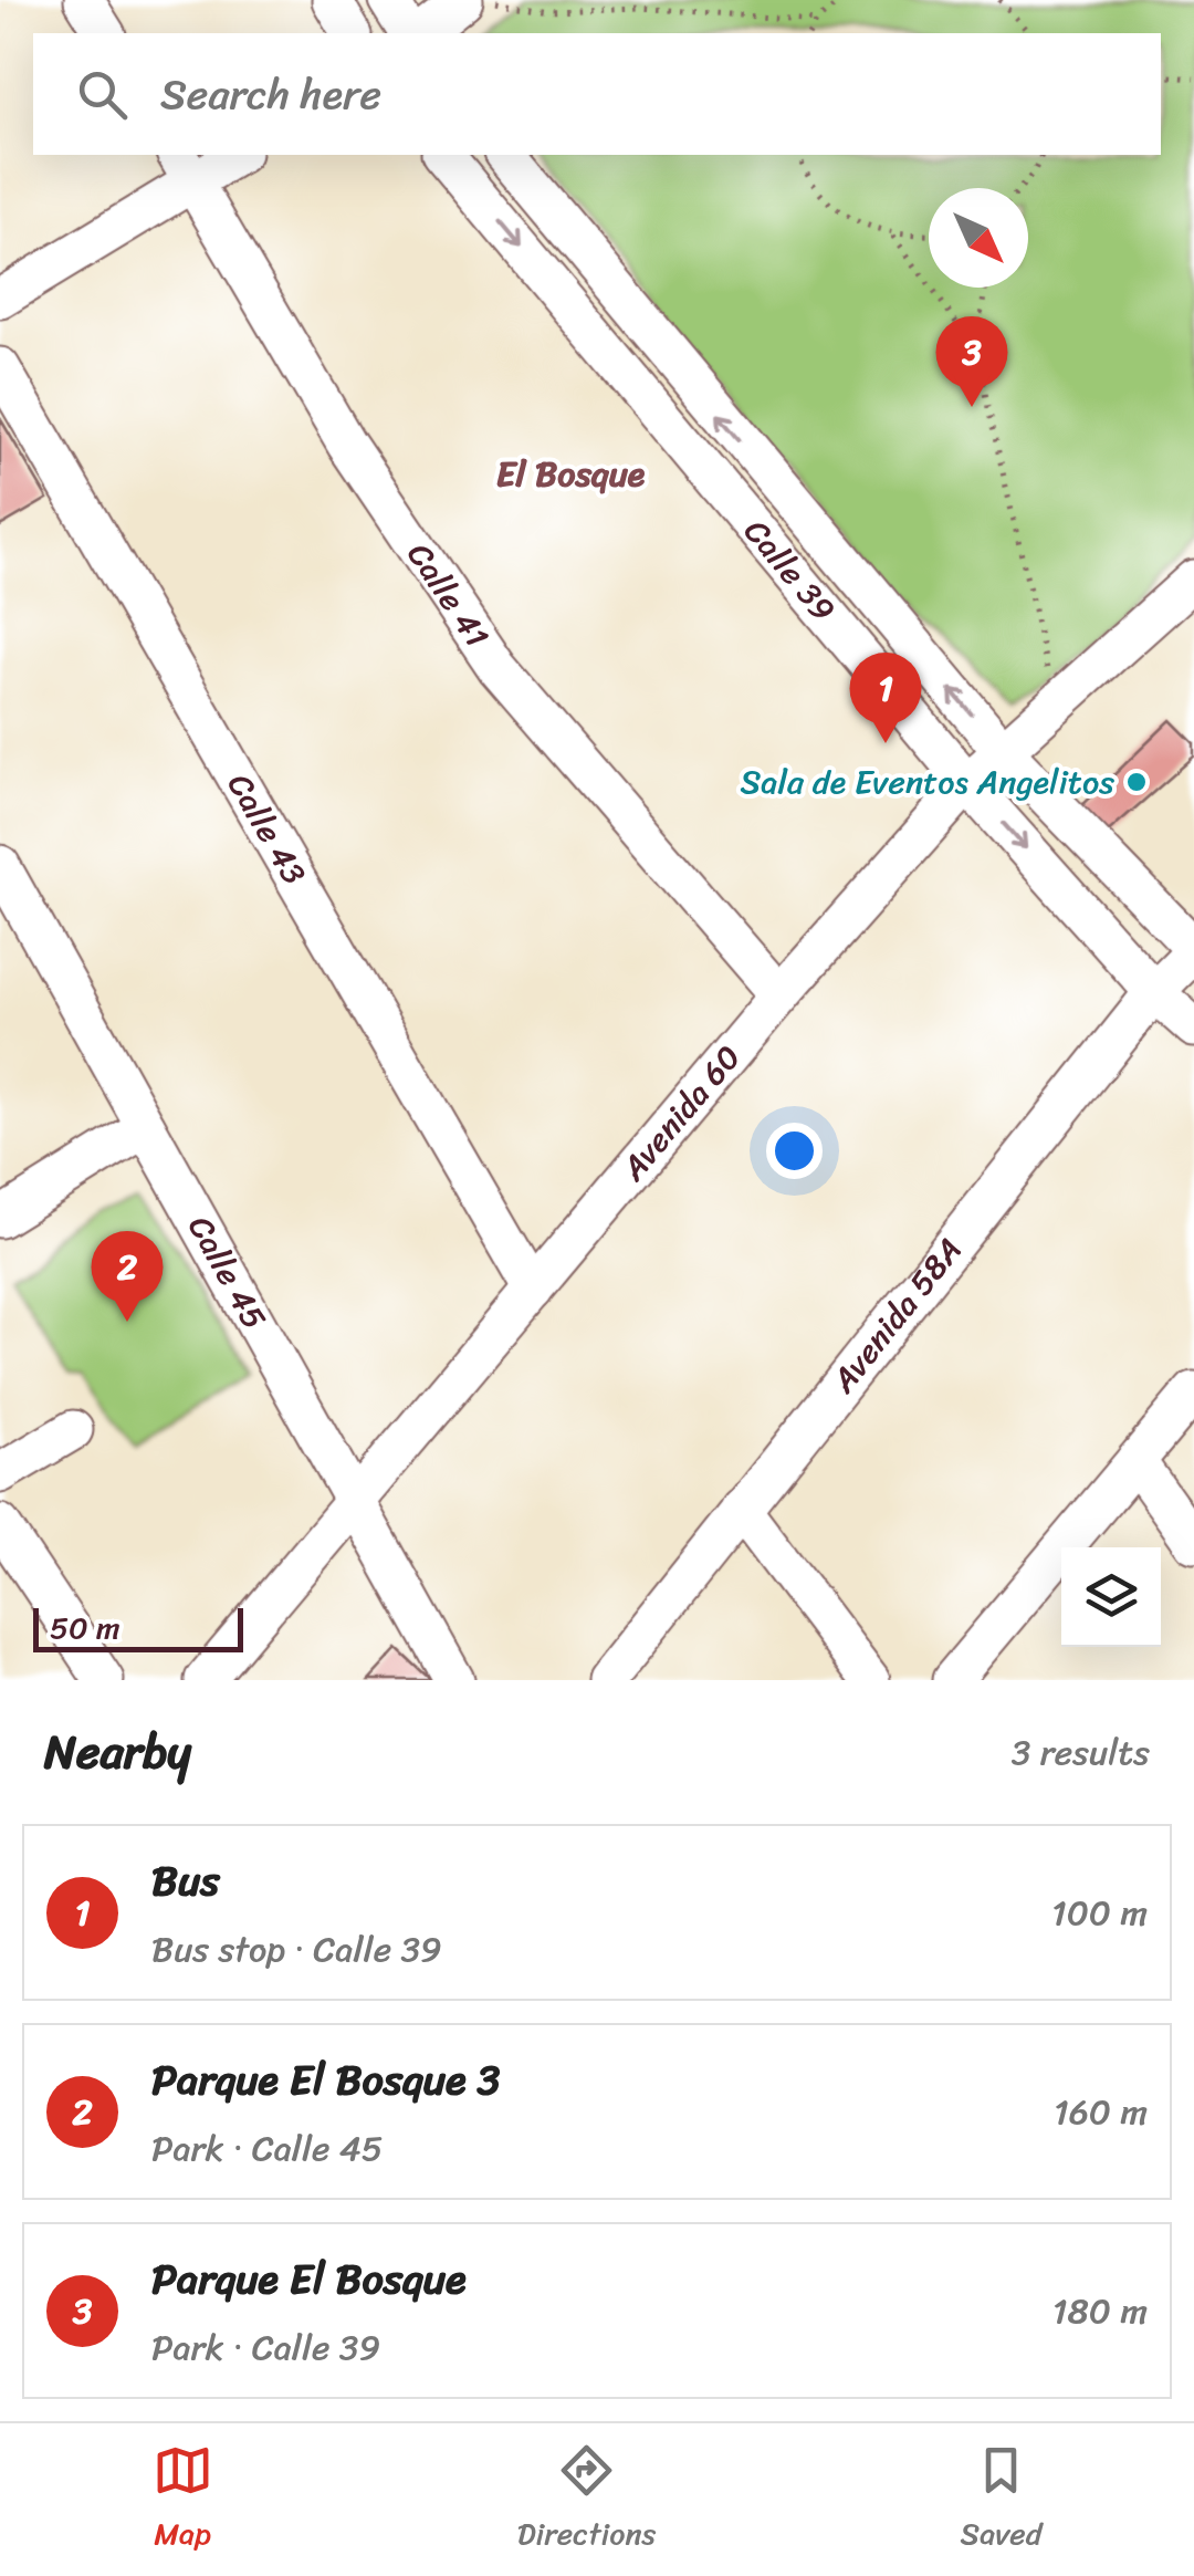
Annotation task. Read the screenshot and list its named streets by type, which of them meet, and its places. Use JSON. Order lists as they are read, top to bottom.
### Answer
{
  "streets": {
    "street": [
      "Calle 39",
      "Calle 41",
      "Calle 43",
      "Avenida 60",
      "Calle 45",
      "Avenida 58A"
    ]
  },
  "crossings": [
    ["Calle 39", "Avenida 60"],
    ["Calle 39", "Avenida 58A"],
    ["Calle 41", "Avenida 60"],
    ["Calle 43", "Avenida 60"],
    ["Avenida 60", "Calle 45"]
  ],
  "districts": ["El Bosque"],
  "places": ["Sala de Eventos Angelitos"],
  "scale_bar": "50 m",
  "north": "bottom right",
  "page": {
    "search": "Search here",
    "pins": ["3", "1", "2"],
    "scale": "50 m",
    "heading": ["Nearby", "3 results"],
    "list": [
      {
        "mark": "1",
        "name": "Bus",
        "note": "Bus stop · Calle 39",
        "value": "100 m"
      },
      {
        "mark": "2",
        "name": "Parque El Bosque 3",
        "note": "Park · Calle 45",
        "value": "160 m"
      },
      {
        "mark": "3",
        "name": "Parque El Bosque",
        "note": "Park · Calle 39",
        "value": "180 m"
      }
    ],
    "nav": ["Map", "Directions", "Saved"]
  }
}
